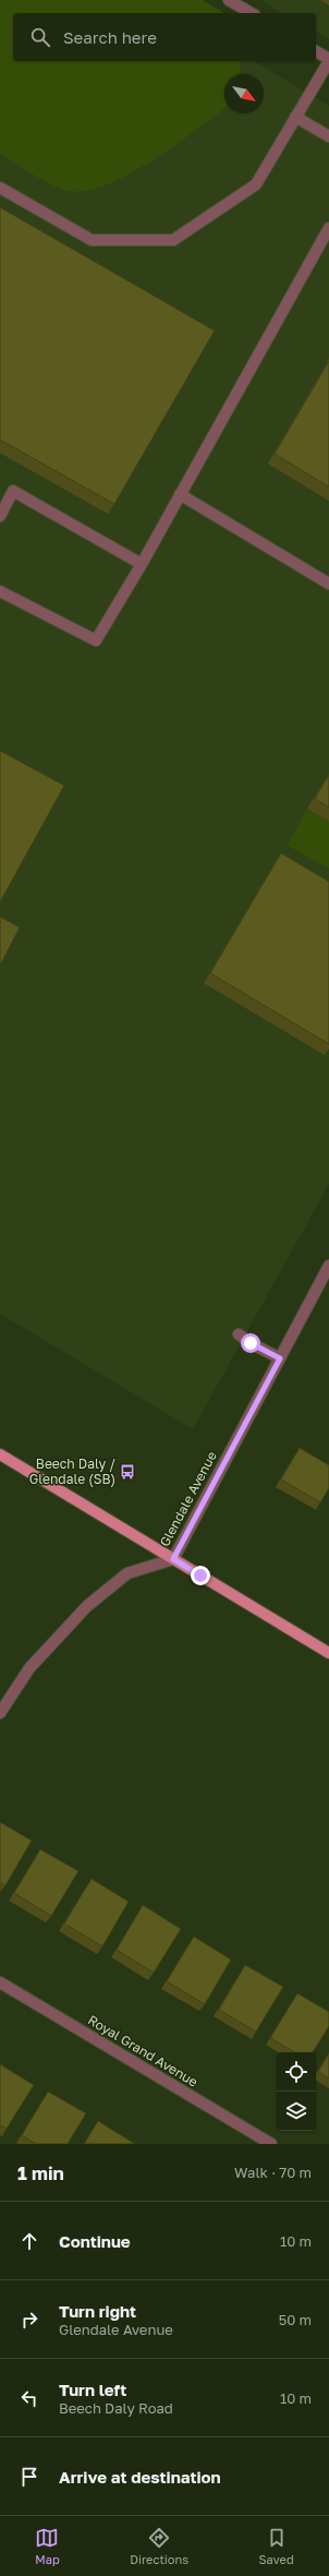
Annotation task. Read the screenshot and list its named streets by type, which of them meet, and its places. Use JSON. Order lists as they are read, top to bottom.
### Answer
{
  "streets": {
    "street": ["Glendale Avenue", "Royal Grand Avenue"]
  },
  "places": {
    "bus stop": ["Beech Daly / Glendale (SB)"]
  },
  "north": "bottom right",
  "page": {
    "search": "Search here",
    "heading": ["1 min", "Walk · 70 m"],
    "list": [
      ["Continue", "10 m"],
      ["Turn right", "Glendale Avenue", "50 m"],
      ["Turn left", "Beech Daly Road", "10 m"],
      "Arrive at destination"
    ],
    "nav": ["Map", "Directions", "Saved"]
  }
}
